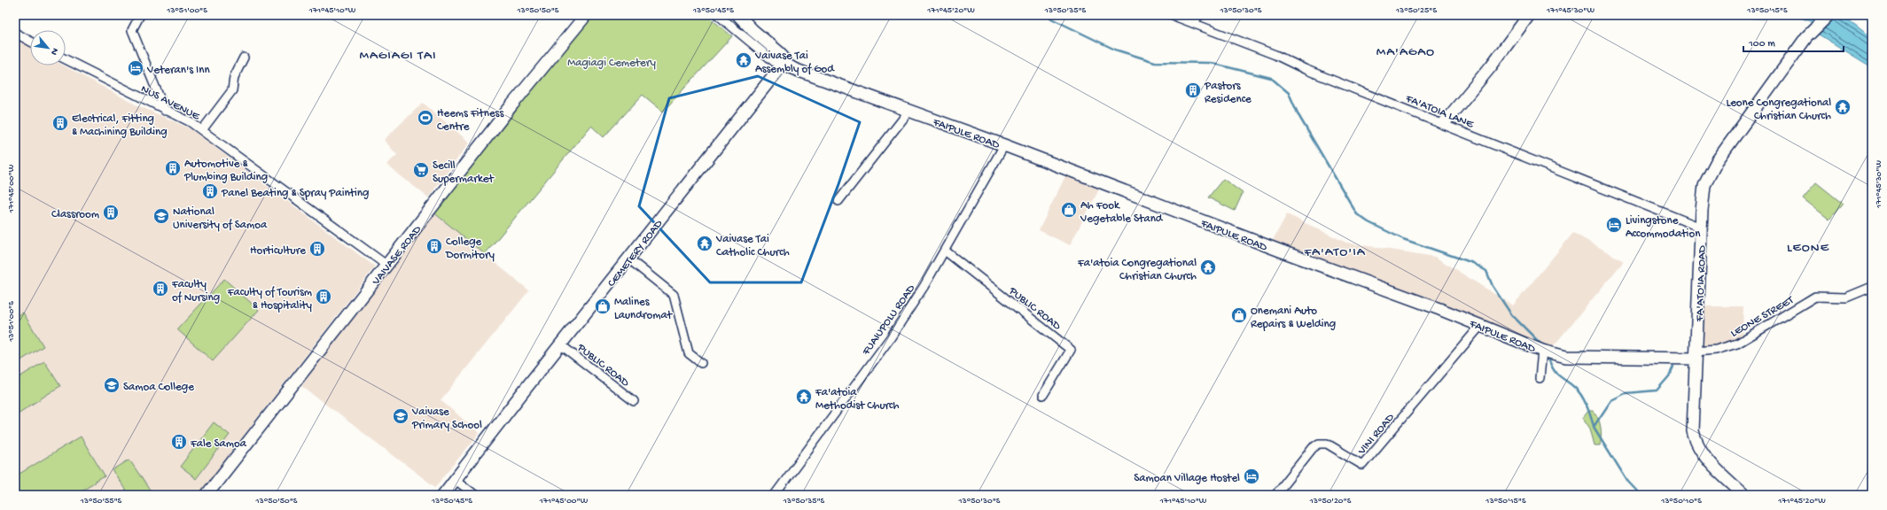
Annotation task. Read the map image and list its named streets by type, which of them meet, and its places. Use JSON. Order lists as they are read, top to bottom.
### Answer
{
  "streets": {
    "street": [
      "NUS AVENUE",
      "FA'ATOIA LANE",
      "FAIPULE ROAD",
      "CEMETERY ROAD",
      "VAIVASE ROAD",
      "FA'ATO'IA ROAD",
      "PUBLIC ROAD",
      "LEONE STREET",
      "FUAIUPOLU ROAD",
      "VINI ROAD"
    ]
  },
  "crossings": [
    ["NUS AVENUE", "VAIVASE ROAD"],
    ["FA'ATOIA LANE", "FA'ATO'IA ROAD"],
    ["FAIPULE ROAD", "CEMETERY ROAD"],
    ["FAIPULE ROAD", "FA'ATO'IA ROAD"],
    ["FAIPULE ROAD", "LEONE STREET"],
    ["FAIPULE ROAD", "FUAIUPOLU ROAD"],
    ["FAIPULE ROAD", "VINI ROAD"],
    ["CEMETERY ROAD", "PUBLIC ROAD"],
    ["FA'ATO'IA ROAD", "LEONE STREET"],
    ["PUBLIC ROAD", "FUAIUPOLU ROAD"]
  ],
  "districts": [
    "MA'AGAO",
    "MAGIAGI TAI",
    "LEONE",
    "FA'ATO'IA"
  ],
  "parks": ["Magiagi Cemetery"],
  "places": {
    "temple": [
      "Vaivase Tai Assembly of God",
      "Leone Congregational Christian Church",
      "Vaivase Tai Catholic Church",
      "Fa'atoia Congregational Christian Church",
      "Fa'atoia Methodist Church"
    ],
    "hotel": ["Veteran's Inn", "Livingstone Accommodation", "Samoan Village Hostel"],
    "building": [
      "Pastors Residence",
      "Electrical, Fitting & Machining Building",
      "Automotive & Plumbing Building",
      "Panel Beating & Spray Painting",
      "Classroom",
      "College Dormitory",
      "Horticulture",
      "Faculty of Nursing",
      "Faculty of Tourism & Hospitality",
      "Fale Samoa"
    ],
    "sports": ["Heems Fitness Centre"],
    "supermarket": ["Secill Supermarket"],
    "shop": ["Ah Fook Vegetable Stand", "Malines Laundromat", "Onemani Auto Repairs & Welding"],
    "school or university": ["National University of Samoa", "Samoa College", "Vaivase Primary School"]
  },
  "scale_bar": "100 m",
  "north": "bottom right",
  "coordinates": [
    "13°51'00\"S",
    "171°45'10\"W",
    "13°50'50\"S",
    "13°50'45\"S",
    "171°45'20\"W",
    "13°50'35\"S",
    "13°50'30\"S",
    "13°50'25\"S",
    "171°45'30\"W",
    "13°50'15\"S",
    "171°45'00\"W",
    "13°50'55\"S",
    "13°50'20\"S",
    "13°50'10\"S"
  ]
}
